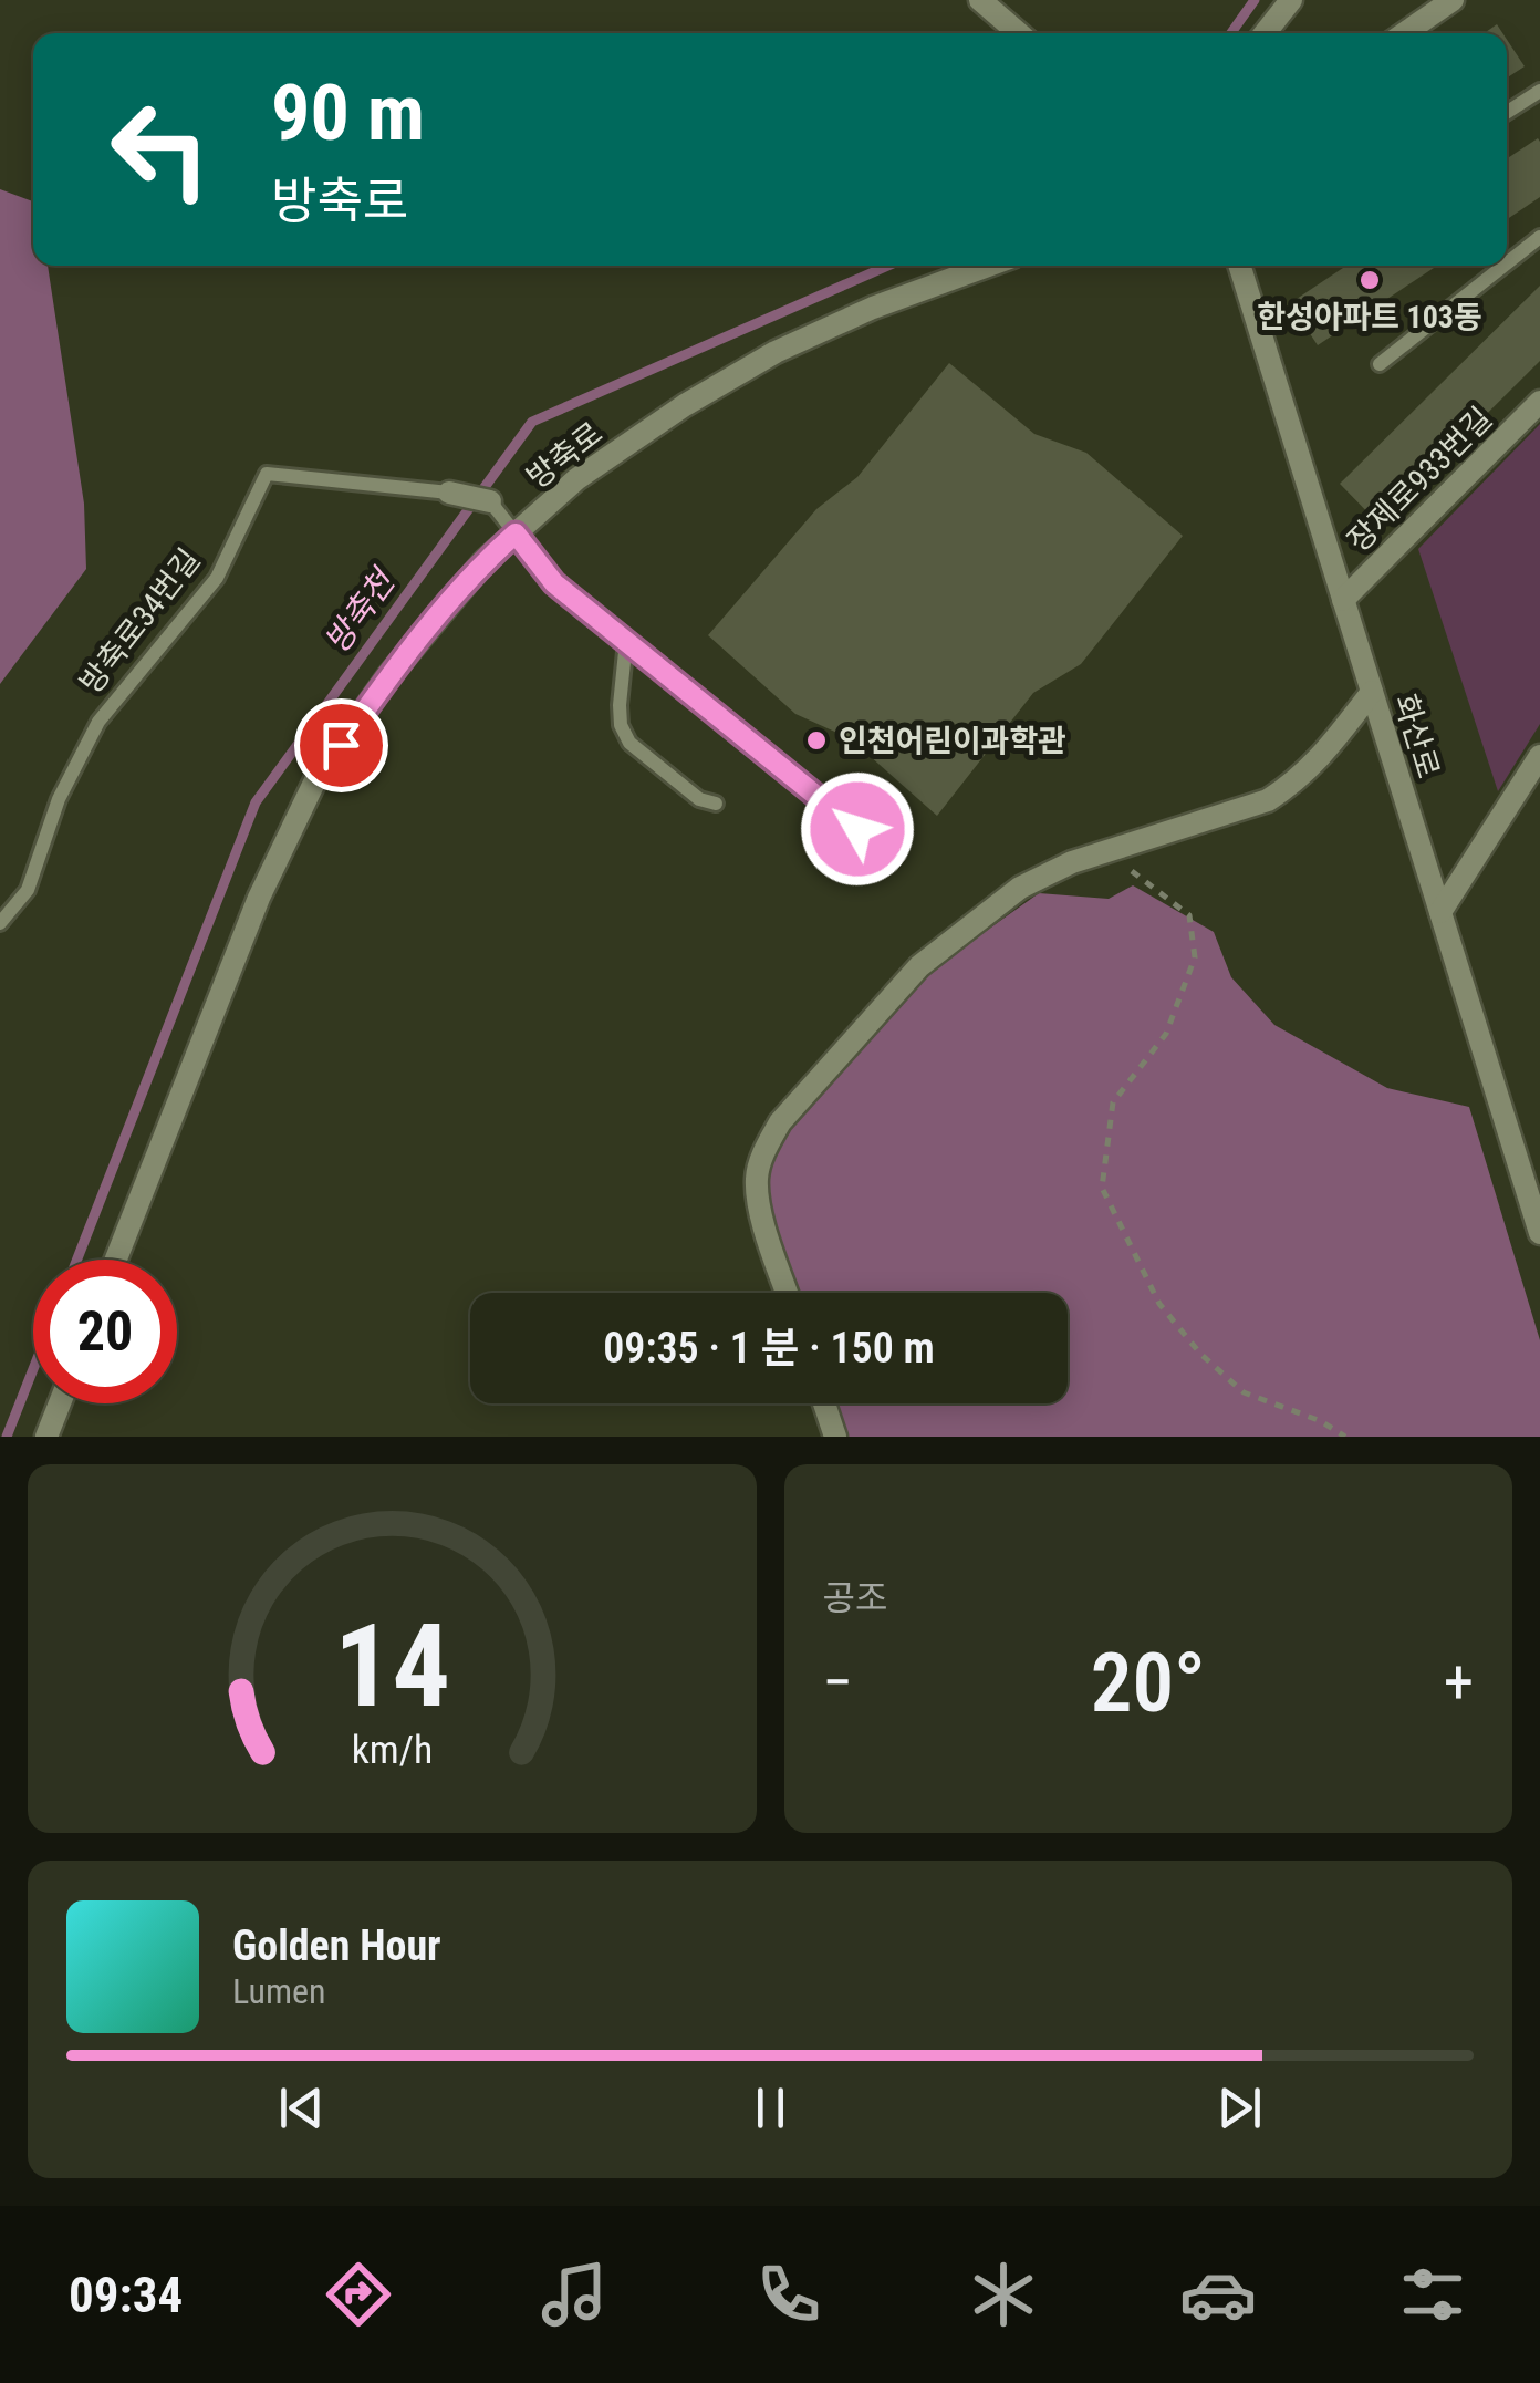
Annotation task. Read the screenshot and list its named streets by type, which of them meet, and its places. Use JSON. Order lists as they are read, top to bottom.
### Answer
{
  "streets": {
    "street": [
      "방축로",
      "장제로933번길",
      "방축로34번길",
      "화산로"
    ]
  },
  "crossings": [
    ["방축로", "방축로34번길"],
    ["장제로933번길", "화산로"]
  ],
  "water": ["방축천"],
  "places": ["한성아파트 103동", "인천어린이과학관"],
  "page": {
    "turn": ["90 m", "방축로"],
    "limit": "20",
    "trip": "09:35 · 1 분 · 150 m",
    "tile": "공조",
    "heat": ["−", "20°", "+"],
    "song": ["Golden Hour", "Lumen"],
    "tabs": "09:34",
    "gauge": ["14", "km/h"]
  }
}
